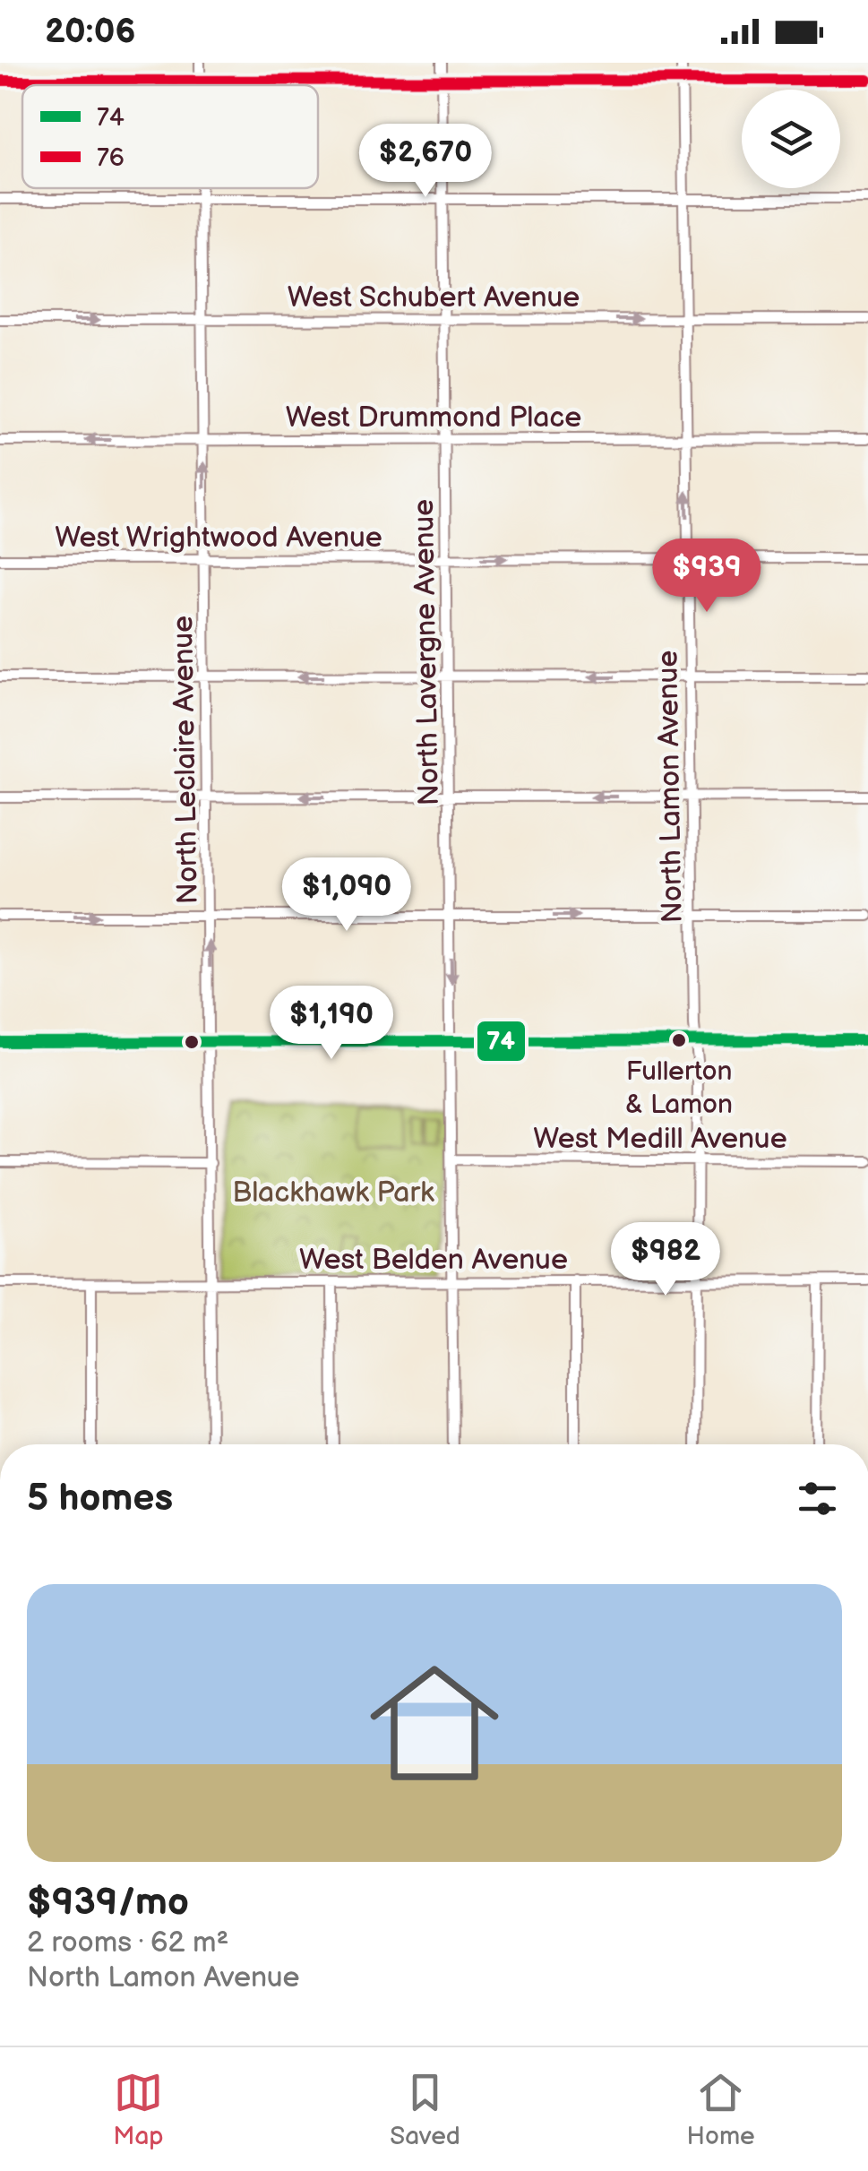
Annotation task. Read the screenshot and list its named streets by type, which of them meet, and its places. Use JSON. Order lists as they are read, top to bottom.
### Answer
{
  "streets": {
    "street": [
      "West Schubert Avenue",
      "West Drummond Place",
      "West Wrightwood Avenue",
      "North Lavergne Avenue",
      "North Leclaire Avenue",
      "North Lamon Avenue",
      "West Medill Avenue",
      "West Belden Avenue"
    ]
  },
  "crossings": [
    ["West Schubert Avenue", "North Lavergne Avenue"],
    ["West Schubert Avenue", "North Leclaire Avenue"],
    ["West Schubert Avenue", "North Lamon Avenue"],
    ["West Drummond Place", "North Lavergne Avenue"],
    ["West Drummond Place", "North Leclaire Avenue"],
    ["West Drummond Place", "North Lamon Avenue"],
    ["West Wrightwood Avenue", "North Lavergne Avenue"],
    ["West Wrightwood Avenue", "North Leclaire Avenue"],
    ["West Wrightwood Avenue", "North Lamon Avenue"],
    ["North Lavergne Avenue", "West Medill Avenue"],
    ["North Lavergne Avenue", "West Belden Avenue"],
    ["North Leclaire Avenue", "West Belden Avenue"],
    ["North Lamon Avenue", "West Medill Avenue"],
    ["North Lamon Avenue", "West Belden Avenue"]
  ],
  "one_way": ["West Schubert Avenue"],
  "parks": ["Blackhawk Park"],
  "places": ["Fullerton & Lamon"],
  "lines": ["transit line 76", "transit line 74"],
  "legend": ["74", "76"],
  "page": {
    "status": "20:06",
    "price": [
      "$2,670",
      "$939",
      "$1,090",
      "$1,190",
      "$982"
    ],
    "heading": "5 homes",
    "list": [
      {
        "name": "$939/mo",
        "note": "2 rooms · 62 m² · North Lamon Avenue"
      }
    ],
    "tabs": ["Map", "Saved", "Home"]
  }
}
